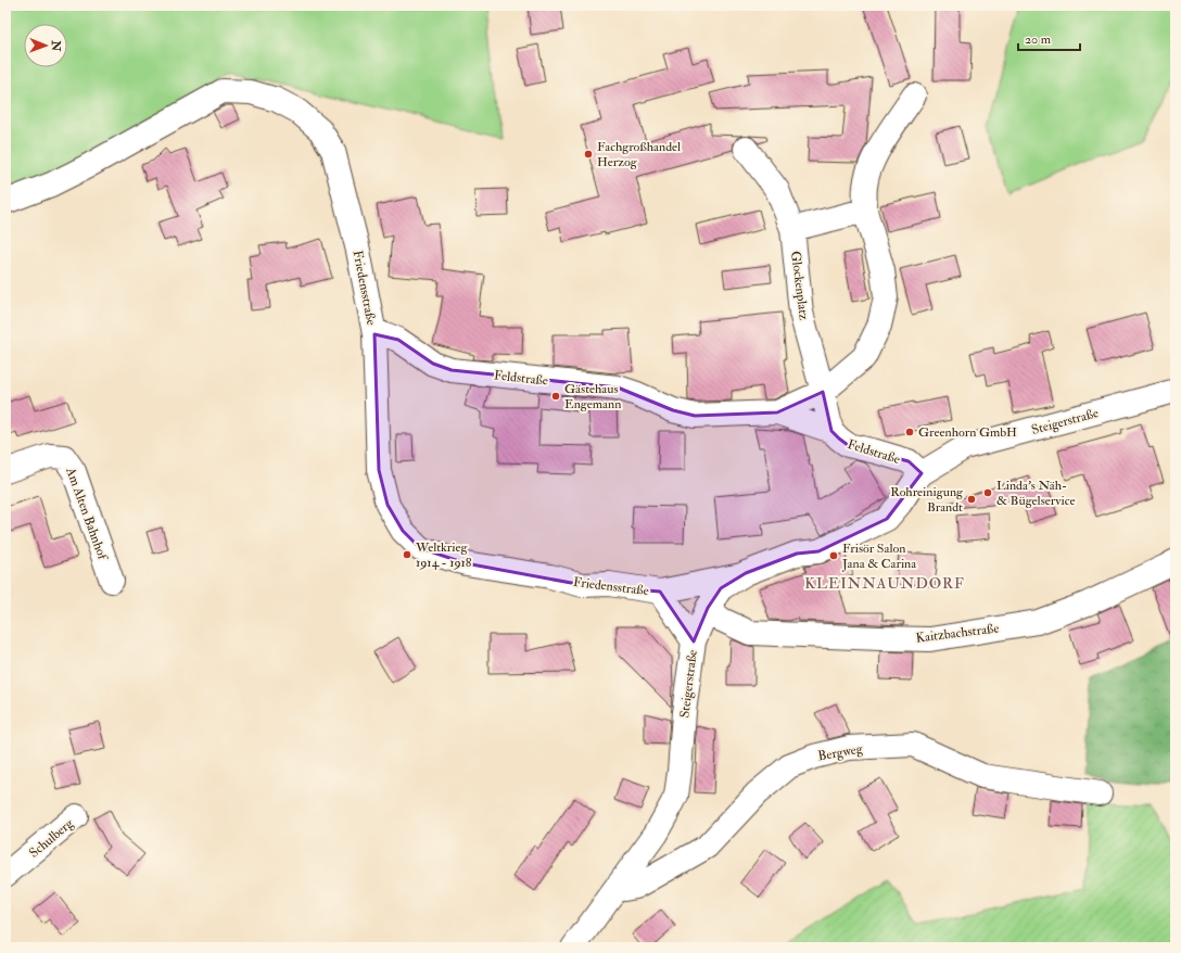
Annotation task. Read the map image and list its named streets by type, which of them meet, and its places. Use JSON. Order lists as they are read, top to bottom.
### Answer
{
  "streets": {
    "street": [
      "Glockenplatz",
      "Friedensstraße",
      "Feldstraße",
      "Steigerstraße",
      "Am Alten Bahnhof",
      "Kaitzbachstraße",
      "Bergweg",
      "Schulberg"
    ]
  },
  "crossings": [
    ["Glockenplatz", "Feldstraße"],
    ["Friedensstraße", "Feldstraße"],
    ["Friedensstraße", "Steigerstraße"],
    ["Feldstraße", "Steigerstraße"],
    ["Steigerstraße", "Kaitzbachstraße"],
    ["Steigerstraße", "Bergweg"]
  ],
  "districts": ["KLEINNAUNDORF"],
  "places": [
    "Fachgroßhandel Herzog",
    "Gästehaus Engemann",
    "Greenhorn GmbH",
    "Linda's Näh- & Bügelservice",
    "Rohreinigung Brandt",
    "Weltkrieg 1914 - 1918",
    "Frisör Salon Jana & Carina"
  ],
  "scale_bar": "20 m",
  "north": "right"
}
